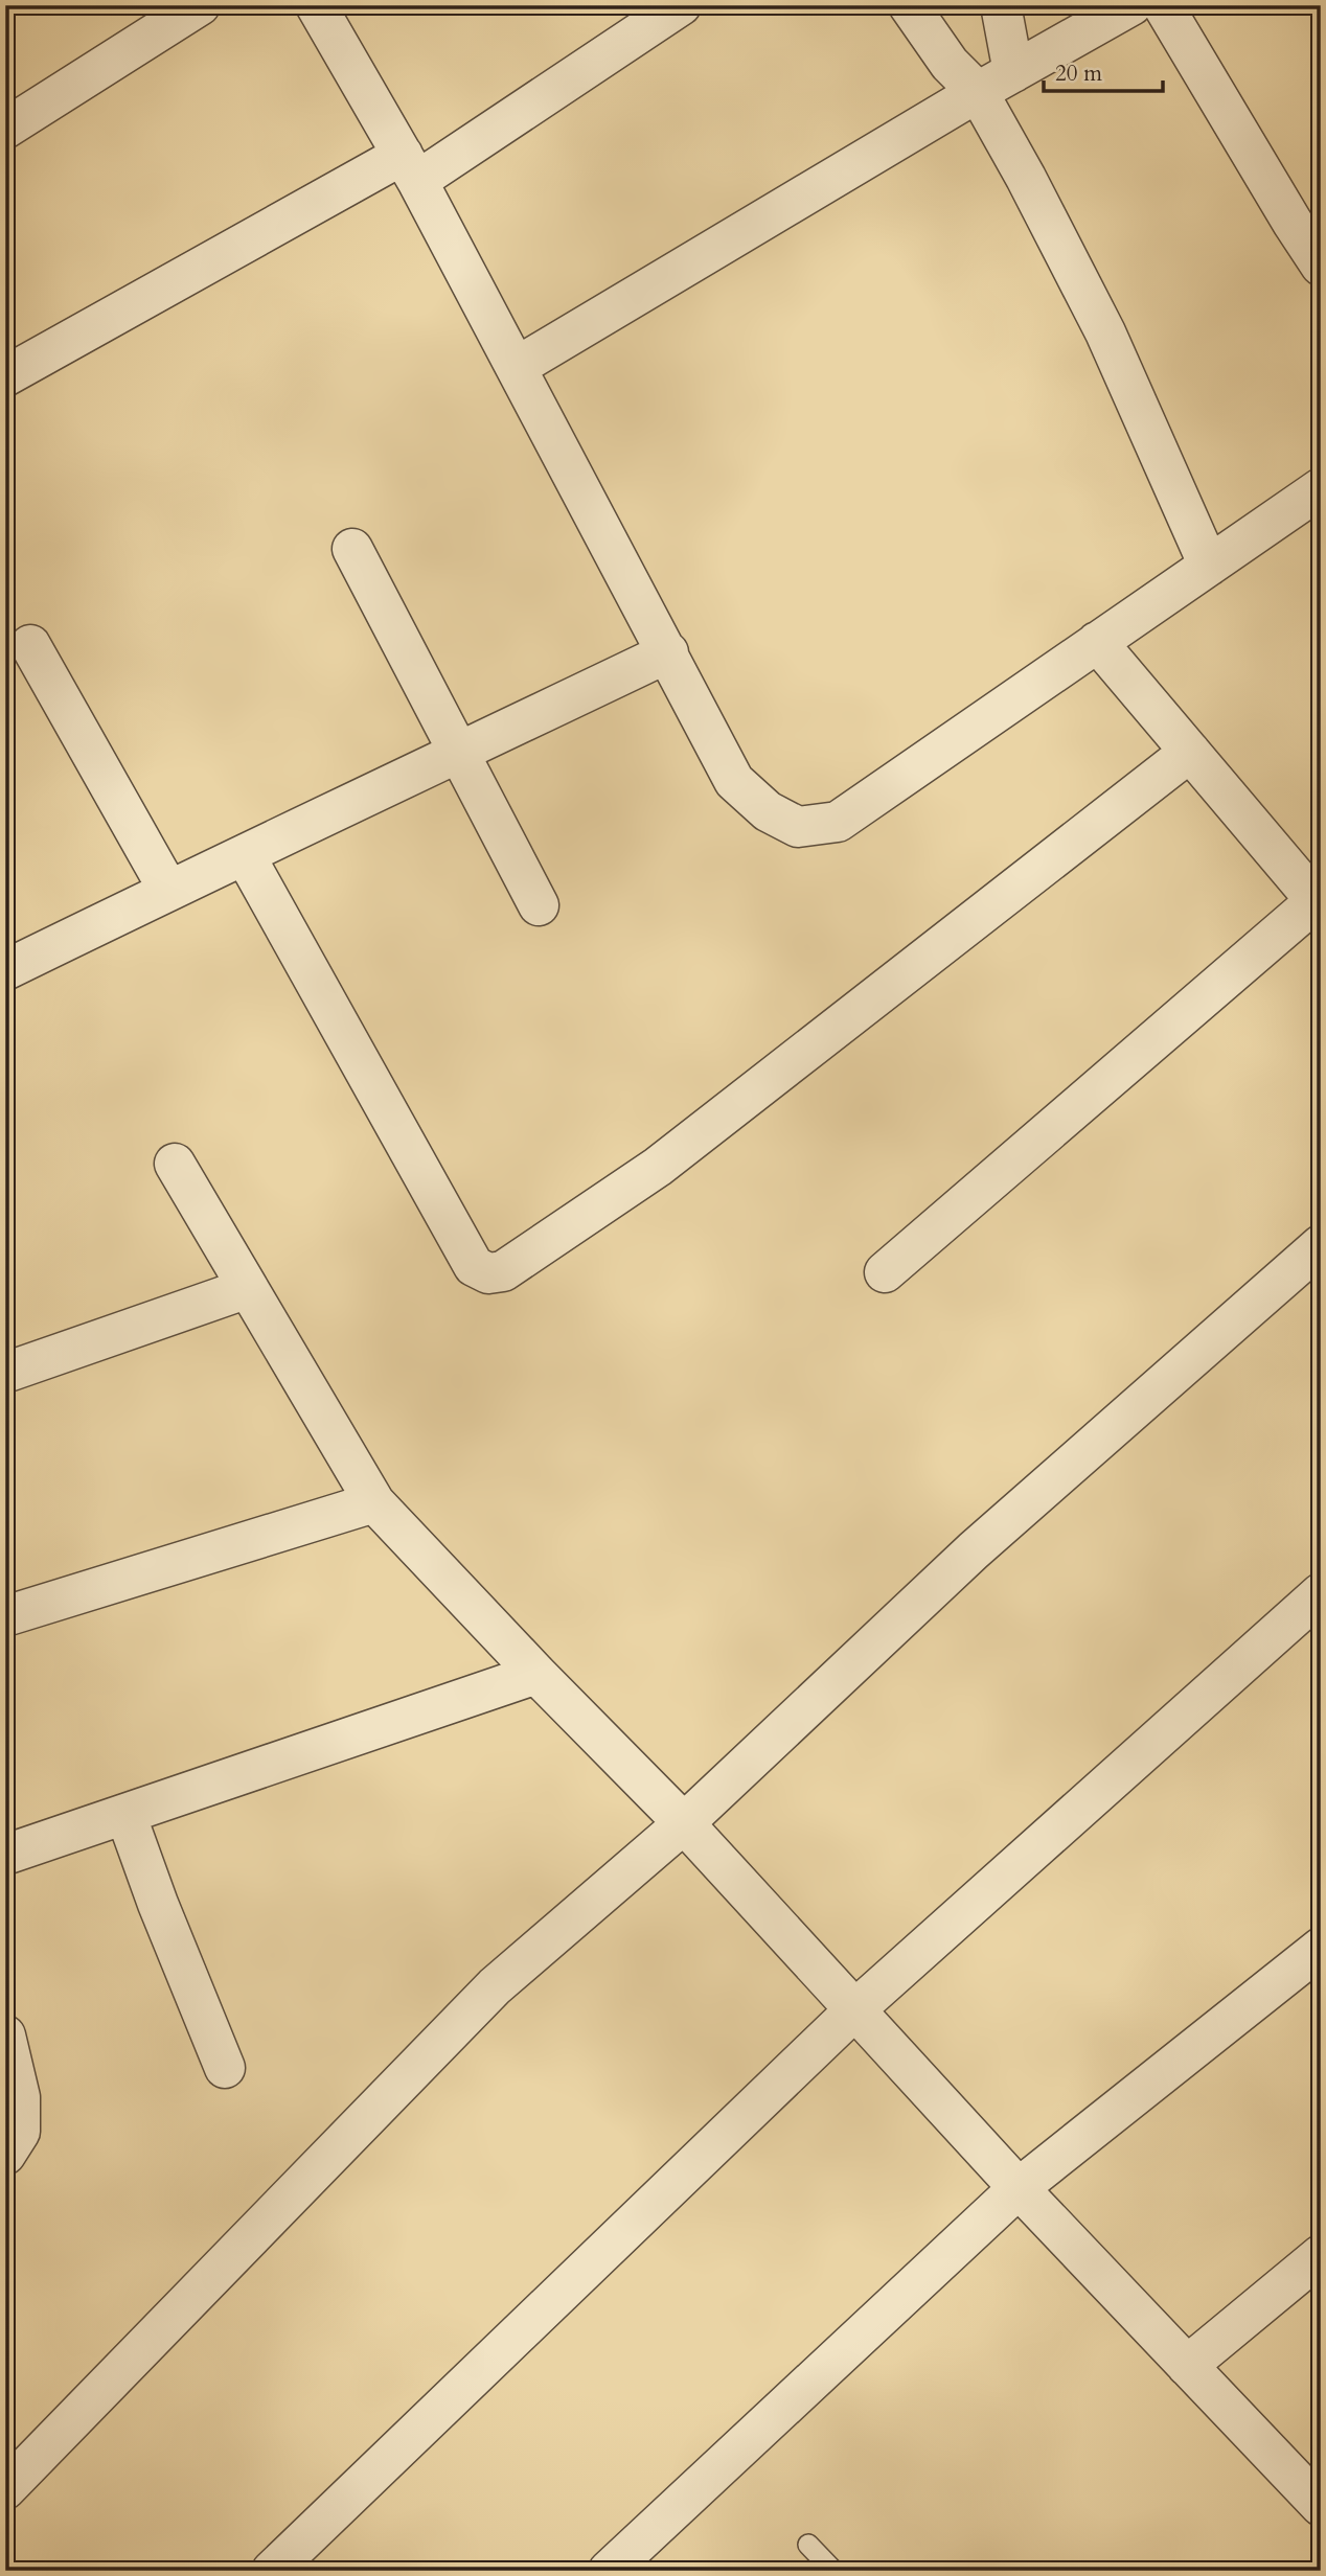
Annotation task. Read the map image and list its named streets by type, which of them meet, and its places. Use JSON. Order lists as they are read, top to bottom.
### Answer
{
  "scale_bar": "20 m"
}
